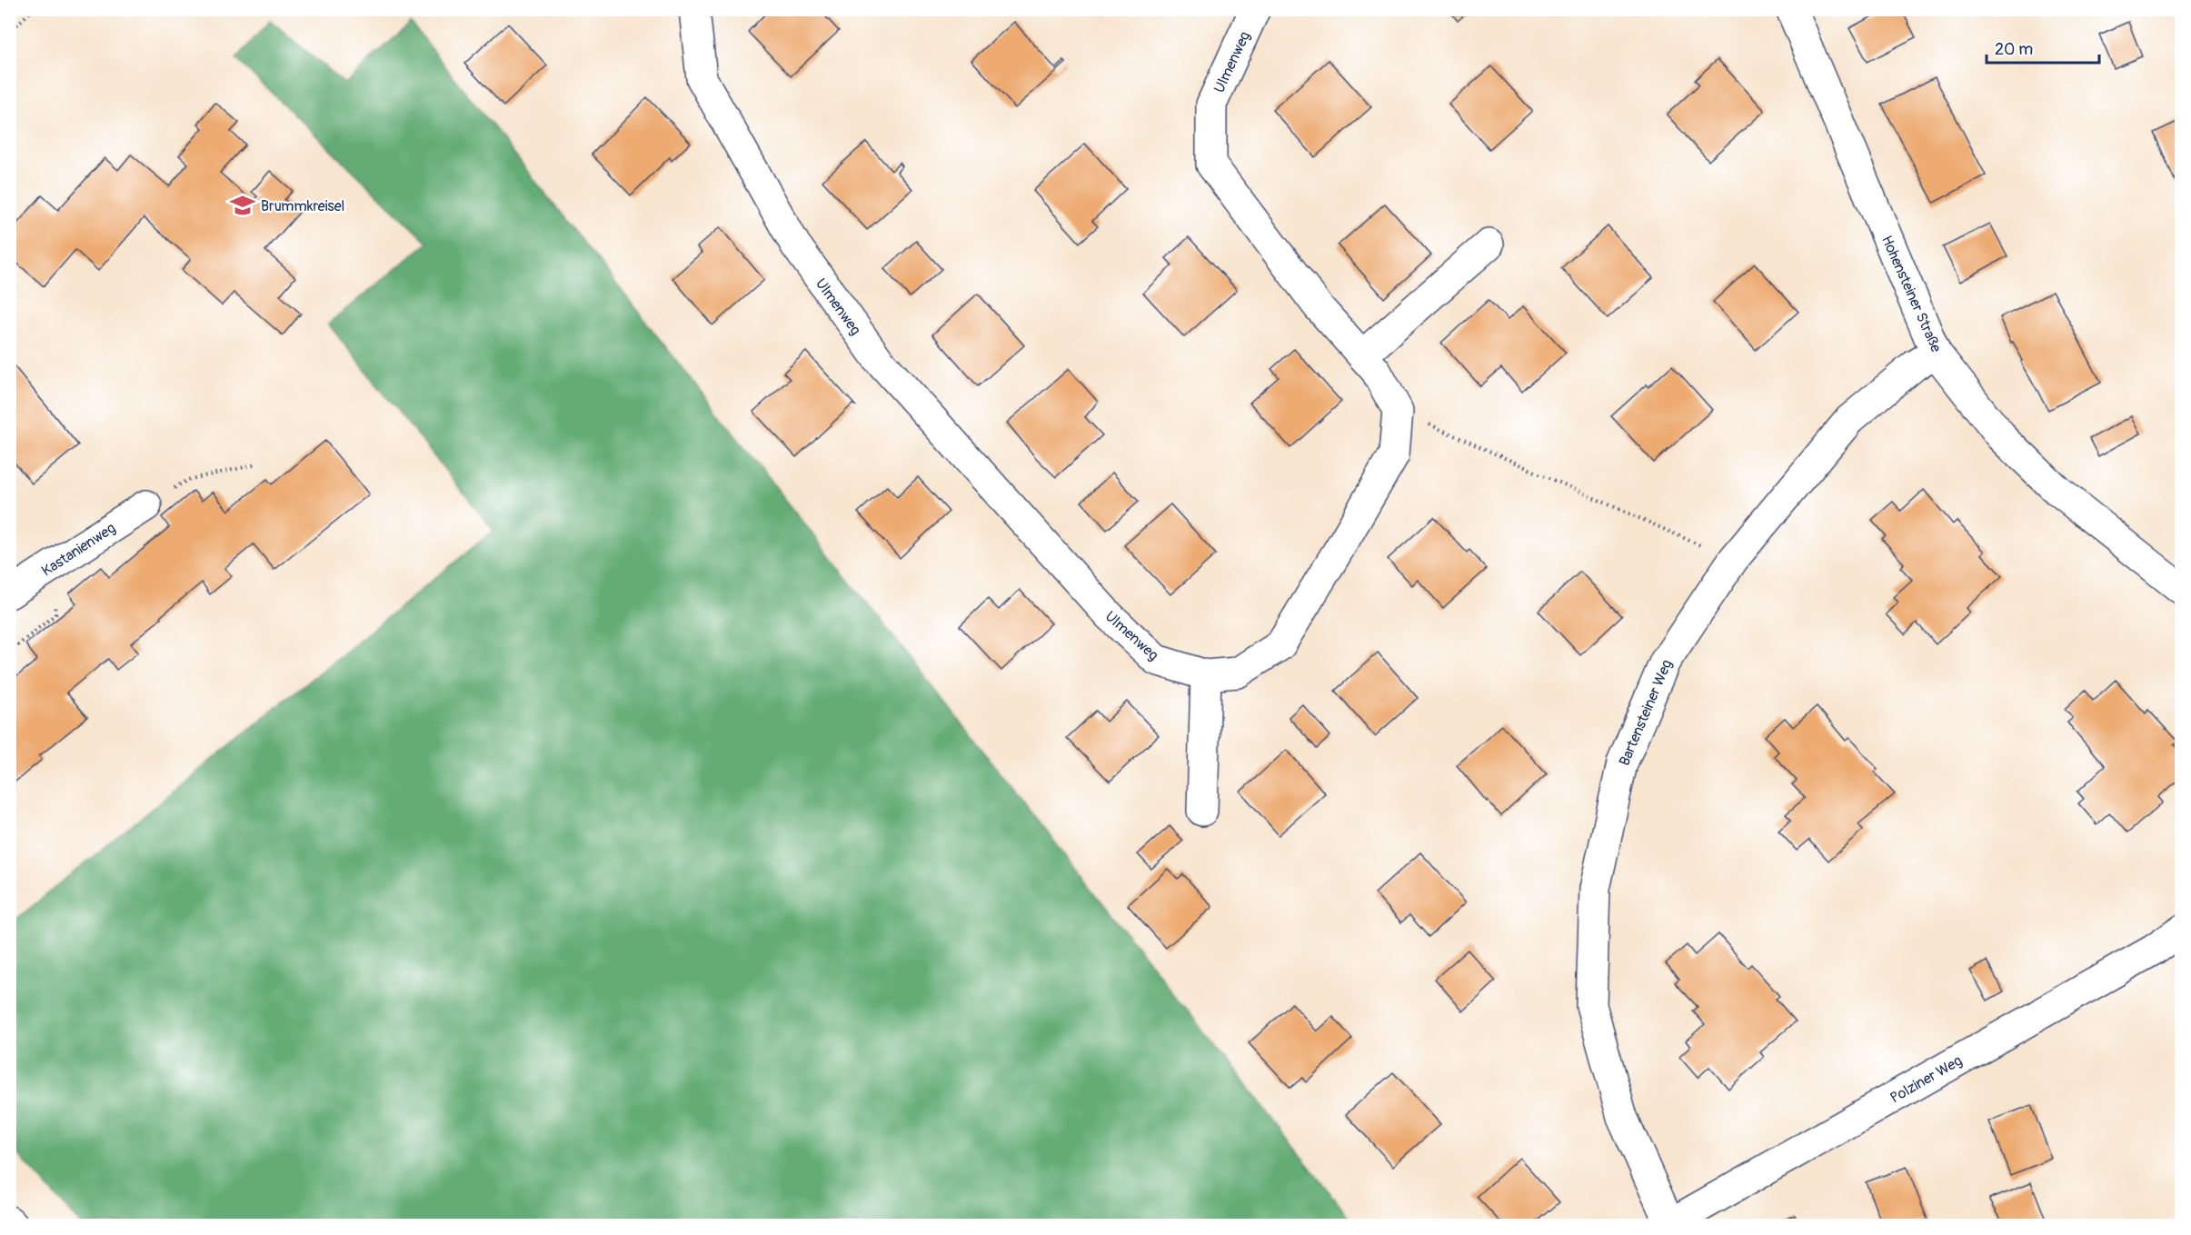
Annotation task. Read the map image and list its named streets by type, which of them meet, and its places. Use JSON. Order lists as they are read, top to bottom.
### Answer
{
  "streets": {
    "street": [
      "Ulmenweg",
      "Hohensteiner Straße",
      "Kastanienweg",
      "Bartensteiner Weg",
      "Polziner Weg"
    ]
  },
  "crossings": [
    ["Hohensteiner Straße", "Bartensteiner Weg"],
    ["Bartensteiner Weg", "Polziner Weg"]
  ],
  "places": {
    "school or university": ["Brummkreisel"]
  },
  "scale_bar": "20 m"
}
